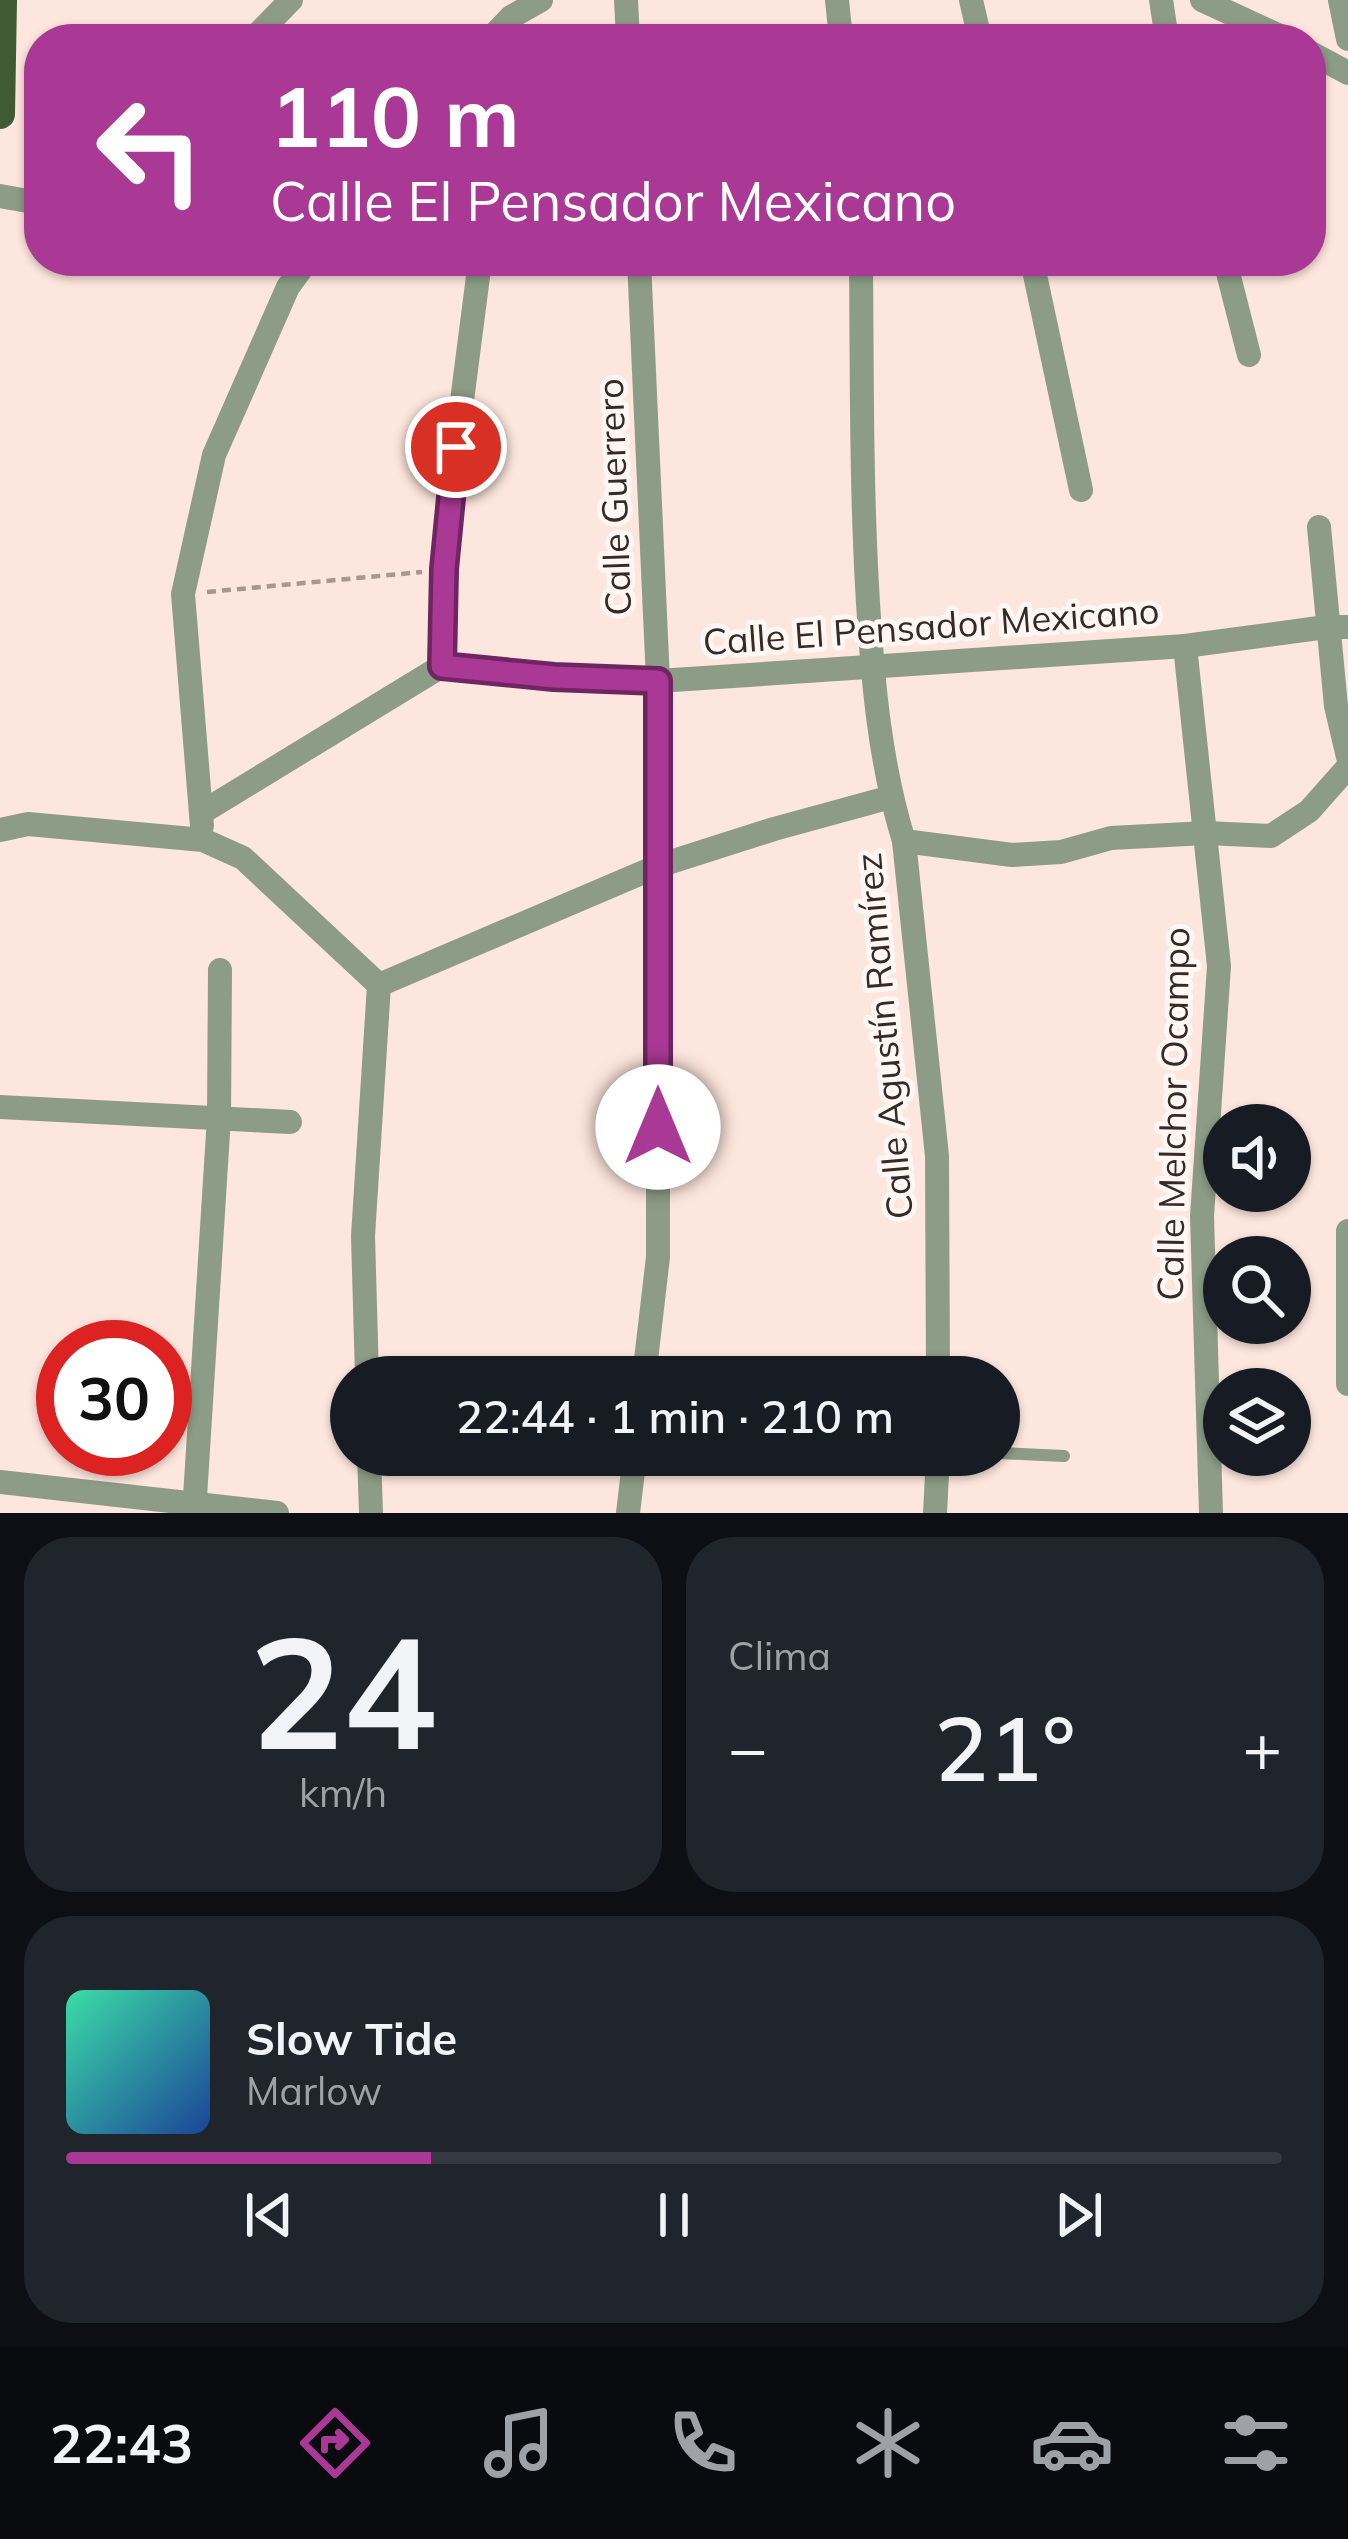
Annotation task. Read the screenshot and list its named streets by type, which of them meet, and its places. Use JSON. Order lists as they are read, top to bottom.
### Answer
{
  "streets": {
    "street": [
      "Calle Guerrero",
      "Calle El Pensador Mexicano",
      "Calle Agustín Ramírez",
      "Calle Melchor Ocampo"
    ]
  },
  "crossings": [
    ["Calle Guerrero", "Calle El Pensador Mexicano"],
    ["Calle El Pensador Mexicano", "Calle Agustín Ramírez"],
    ["Calle El Pensador Mexicano", "Calle Melchor Ocampo"]
  ],
  "page": {
    "turn": ["110 m", "Calle El Pensador Mexicano"],
    "limit": "30",
    "trip": "22:44 · 1 min · 210 m",
    "tile": [
      ["24", "km/h"],
      "Clima"
    ],
    "heat": ["−", "21°", "+"],
    "song": ["Slow Tide", "Marlow"],
    "tabs": "22:43"
  }
}
